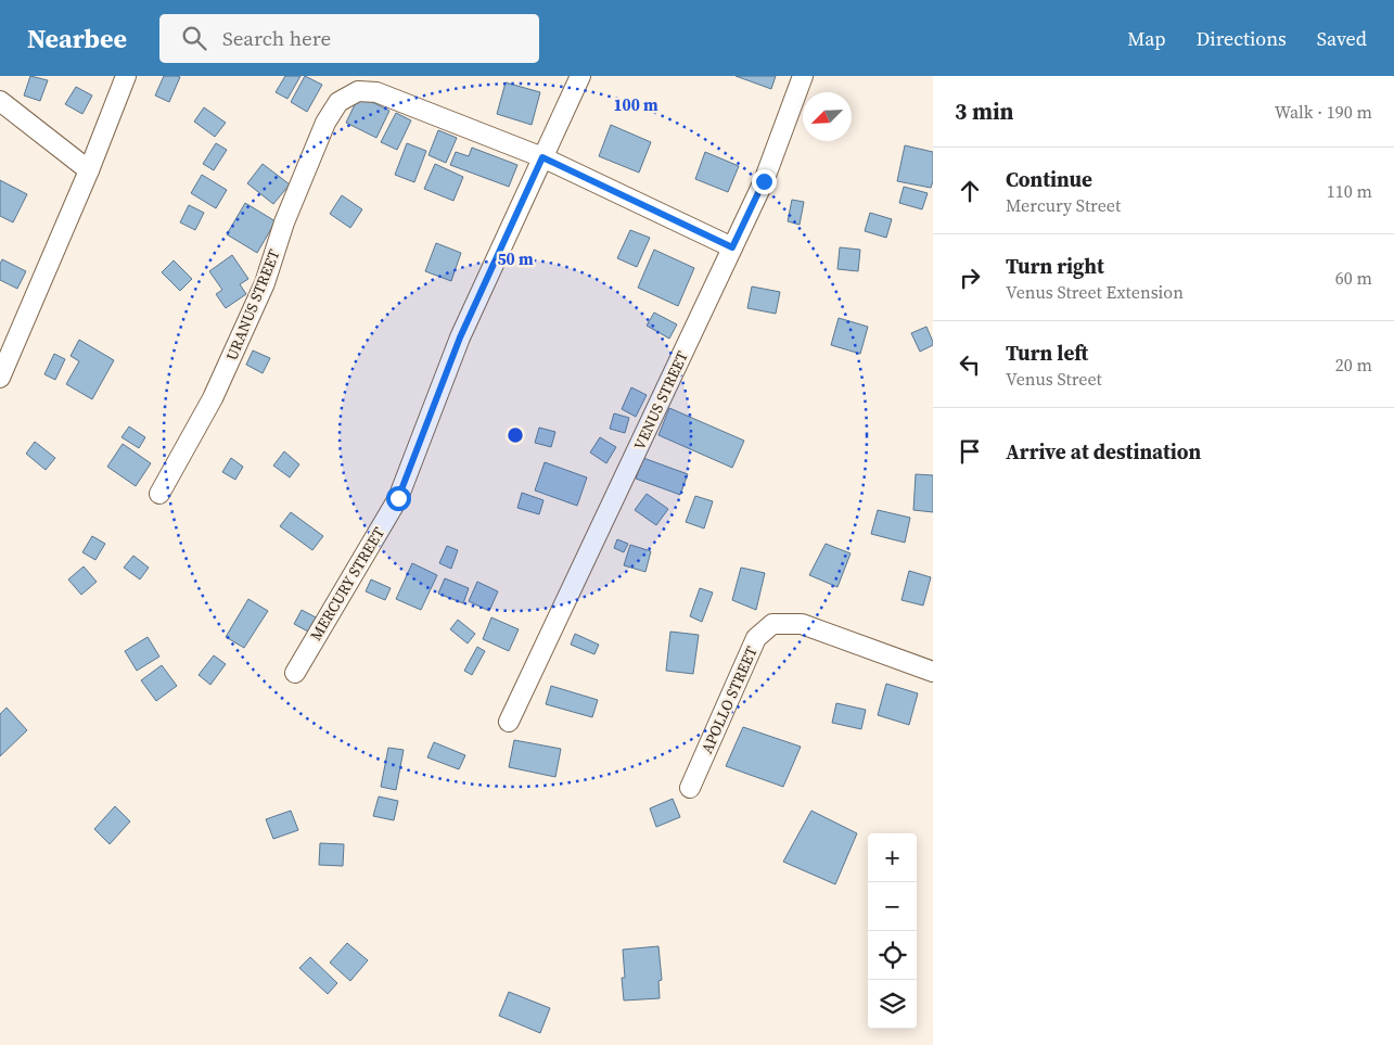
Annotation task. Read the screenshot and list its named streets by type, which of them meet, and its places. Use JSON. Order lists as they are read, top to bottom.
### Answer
{
  "streets": {
    "street": [
      "URANUS STREET",
      "VENUS STREET",
      "MERCURY STREET",
      "APOLLO STREET"
    ]
  },
  "crossings": [
    ["URANUS STREET", "MERCURY STREET"]
  ],
  "north": "bottom left",
  "page": {
    "header": "Nearbee",
    "search": "Search here",
    "nav": ["Map", "Directions", "Saved"],
    "heading": ["3 min", "Walk · 190 m"],
    "list": [
      ["Continue", "Mercury Street", "110 m"],
      ["Turn right", "Venus Street Extension", "60 m"],
      ["Turn left", "Venus Street", "20 m"],
      "Arrive at destination"
    ],
    "map_buttons": ["+", "−"]
  },
  "rings": ["100 m", "50 m"]
}
